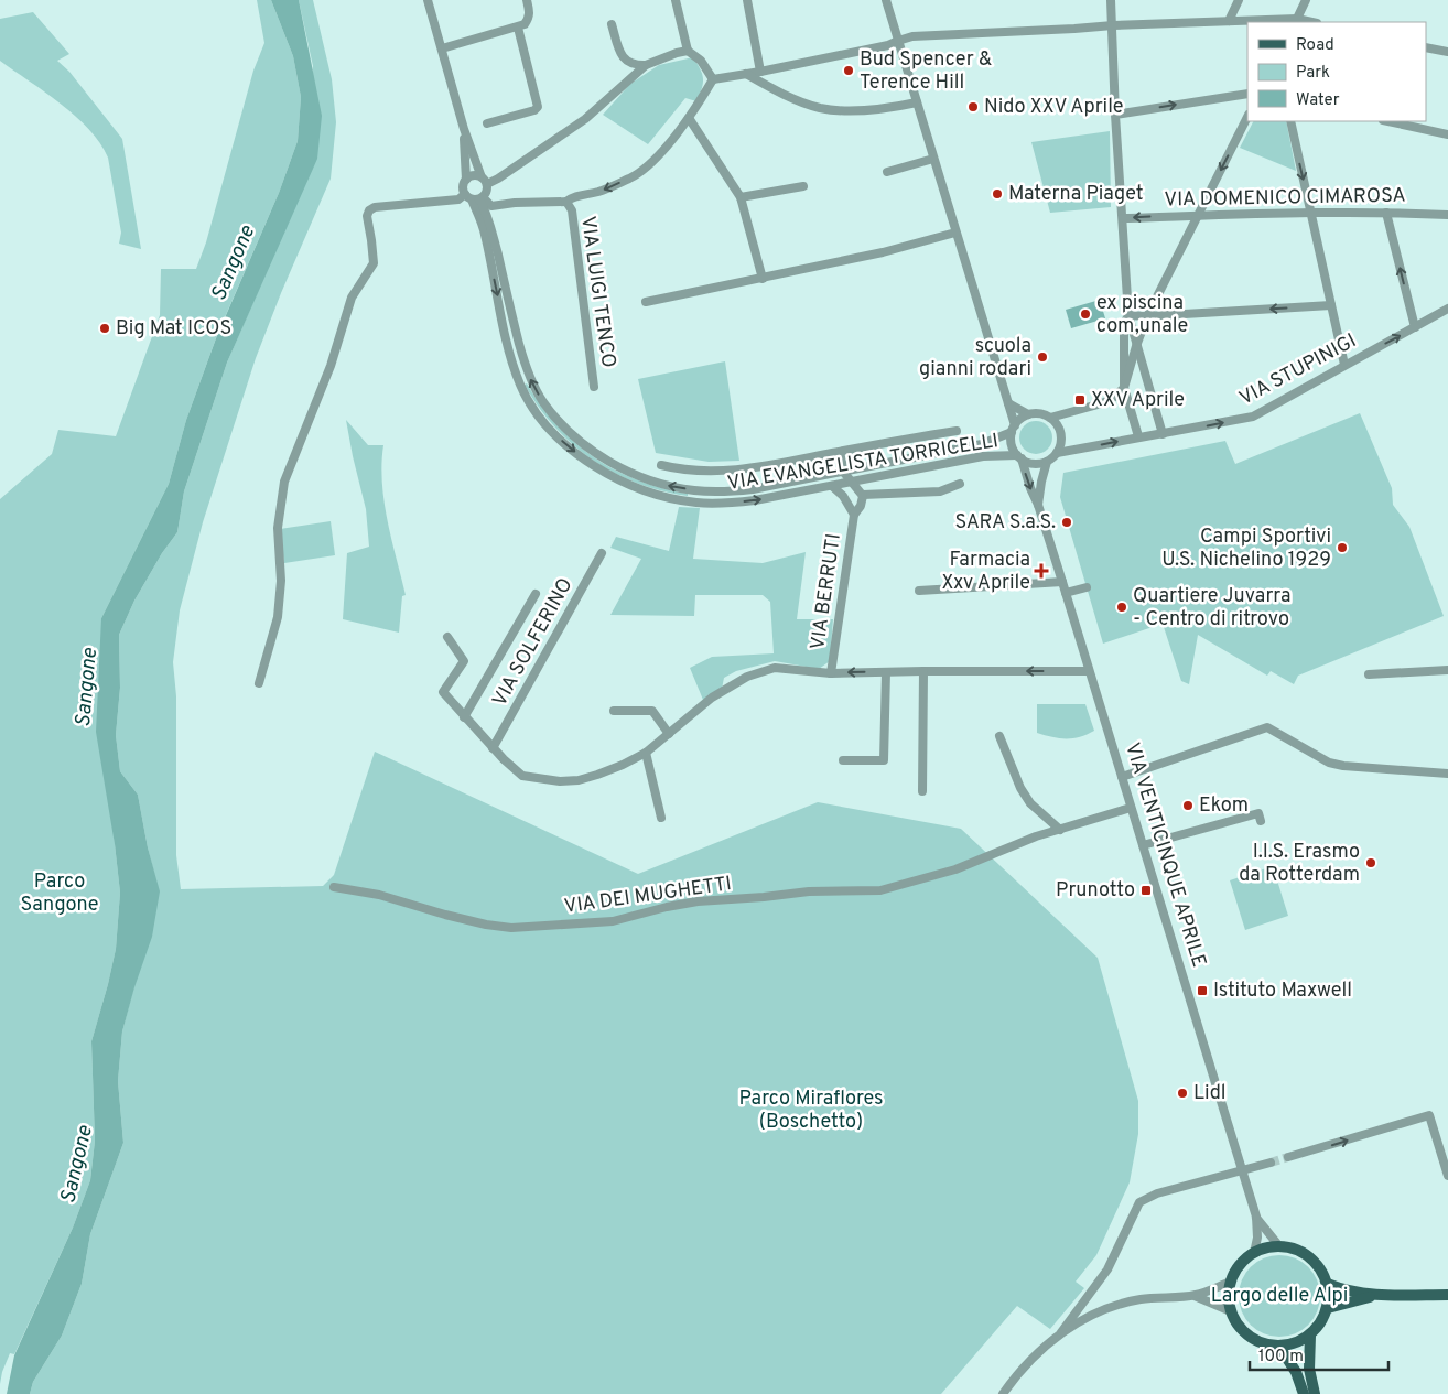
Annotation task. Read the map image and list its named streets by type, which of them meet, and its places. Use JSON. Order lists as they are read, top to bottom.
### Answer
{
  "streets": {
    "street": [
      "VIA DOMENICO CIMAROSA",
      "VIA LUIGI TENCO",
      "VIA STUPINIGI",
      "VIA EVANGELISTA TORRICELLI",
      "VIA BERRUTI",
      "VIA SOLFERINO",
      "VIA VENTICINQUE APRILE",
      "VIA DEI MUGHETTI"
    ]
  },
  "crossings": [
    ["VIA LUIGI TENCO", "VIA EVANGELISTA TORRICELLI"],
    ["VIA STUPINIGI", "VIA EVANGELISTA TORRICELLI"],
    ["VIA STUPINIGI", "VIA VENTICINQUE APRILE"],
    ["VIA EVANGELISTA TORRICELLI", "VIA BERRUTI"],
    ["VIA EVANGELISTA TORRICELLI", "VIA VENTICINQUE APRILE"],
    ["VIA VENTICINQUE APRILE", "VIA DEI MUGHETTI"]
  ],
  "water": ["Sangone"],
  "parks": ["Parco Sangone", "Parco Miraflores (Boschetto)", "Largo delle Alpi"],
  "places": {
    "other": [
      "Bud Spencer & Terence Hill",
      "Nido XXV Aprile",
      "Materna Piaget",
      "ex piscina com,unale",
      "Big Mat ICOS",
      "scuola gianni rodari",
      "SARA S.a.S.",
      "Campi Sportivi U.S. Nichelino 1929",
      "Quartiere Juvarra - Centro di ritrovo",
      "Ekom",
      "I.I.S. Erasmo da Rotterdam",
      "Lidl"
    ],
    "transit": ["XXV Aprile", "Prunotto", "Istituto Maxwell"],
    "health": ["Farmacia Xxv Aprile"]
  },
  "legend": ["Road", "Park", "Water"],
  "scale_bar": "100 m"
}
